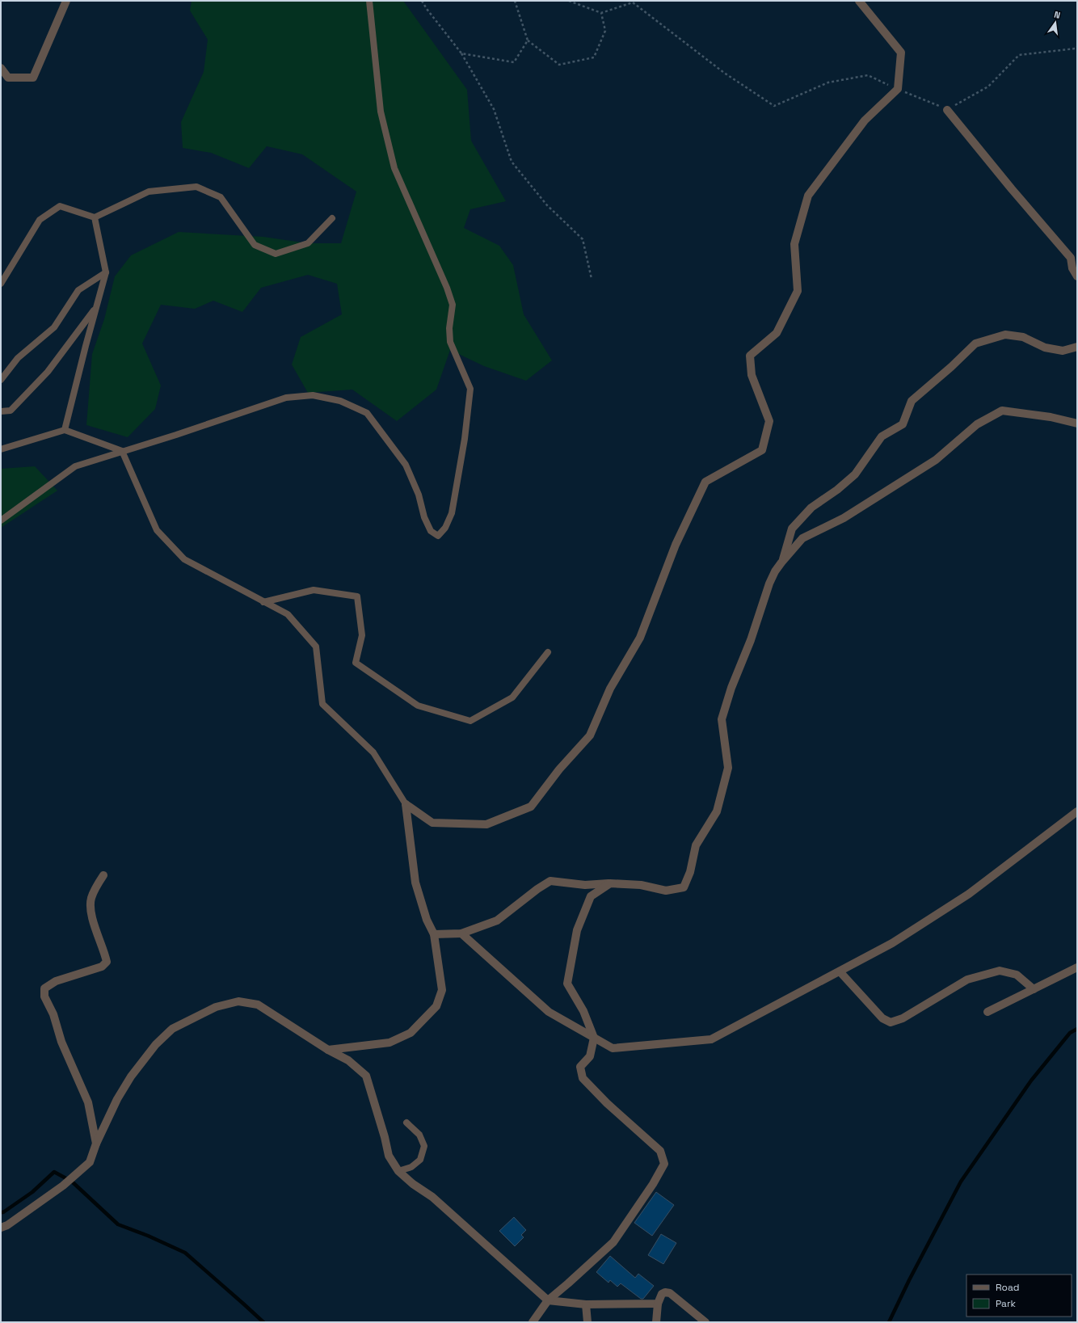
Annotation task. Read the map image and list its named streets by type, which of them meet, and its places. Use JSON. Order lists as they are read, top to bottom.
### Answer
{
  "legend": ["Road", "Park"],
  "north": "top"
}
